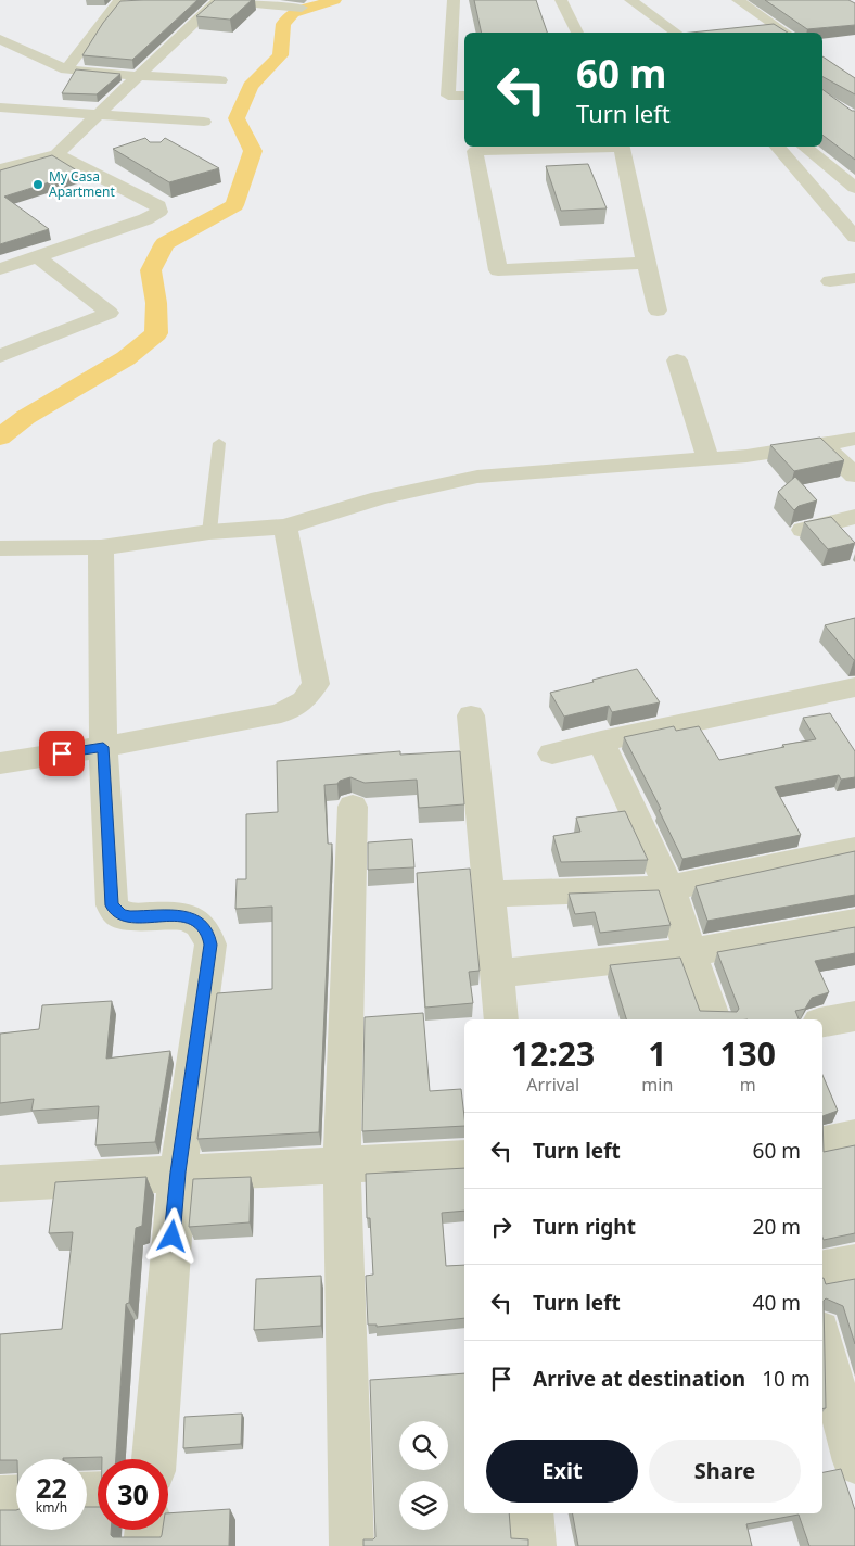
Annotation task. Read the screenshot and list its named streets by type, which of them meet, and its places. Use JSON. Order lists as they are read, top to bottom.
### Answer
{
  "places": ["My Casa Apartment"],
  "page": {
    "turn": ["60 m", "Turn left"],
    "eta": [
      "12:23",
      "Arrival",
      "1",
      "min",
      "130",
      "m"
    ],
    "list": [
      {
        "name": "Turn left",
        "value": "60 m"
      },
      {
        "name": "Turn right",
        "value": "20 m"
      },
      {
        "name": "Turn left",
        "value": "40 m"
      },
      {
        "name": "Arrive at destination",
        "value": "10 m"
      }
    ],
    "buttons": ["Exit", "Share"],
    "speed": "22 km/h",
    "limit": "30"
  }
}
